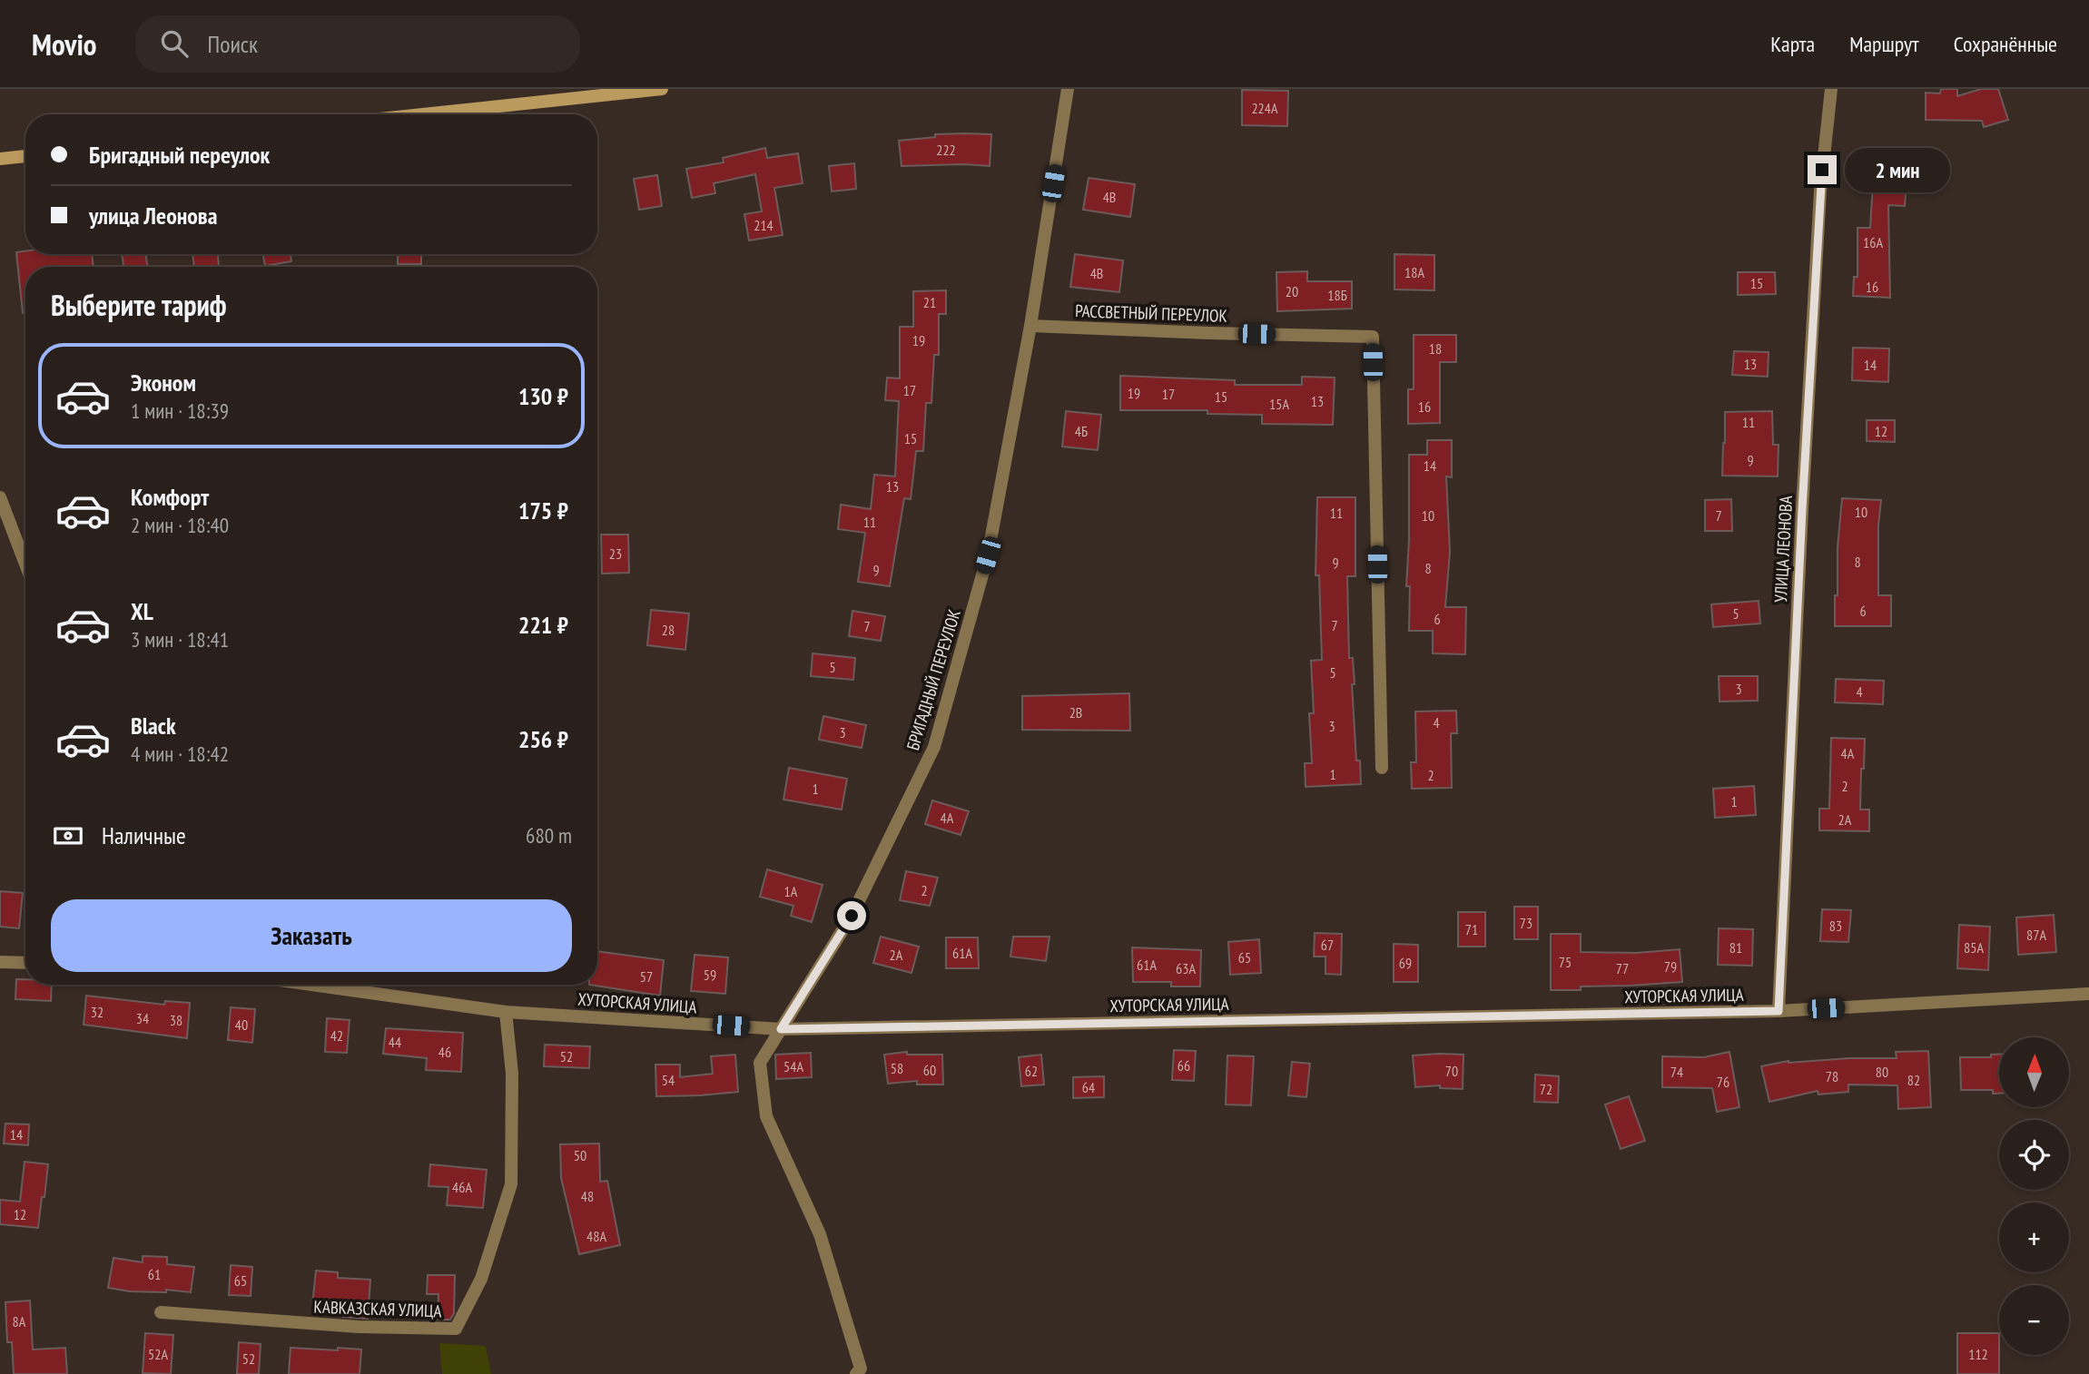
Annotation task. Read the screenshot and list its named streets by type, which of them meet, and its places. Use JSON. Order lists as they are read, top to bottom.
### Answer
{
  "streets": {
    "street": [
      "РАССВЕТНЫЙ ПЕРЕУЛОК",
      "УЛИЦА ЛЕОНОВА",
      "БРИГАДНЫЙ ПЕРЕУЛОК",
      "ХУТОРСКАЯ УЛИЦА",
      "КАВКАЗСКАЯ УЛИЦА"
    ]
  },
  "crossings": [
    ["РАССВЕТНЫЙ ПЕРЕУЛОК", "БРИГАДНЫЙ ПЕРЕУЛОК"],
    ["УЛИЦА ЛЕОНОВА", "ХУТОРСКАЯ УЛИЦА"],
    ["БРИГАДНЫЙ ПЕРЕУЛОК", "ХУТОРСКАЯ УЛИЦА"],
    ["ХУТОРСКАЯ УЛИЦА", "КАВКАЗСКАЯ УЛИЦА"]
  ],
  "house_numbers": [
    "224А",
    "222",
    "4В",
    "214",
    "16А",
    "18А",
    "4В",
    "15",
    "16",
    "20",
    "18Б",
    "21",
    "19",
    "18",
    "13",
    "14",
    "17",
    "19",
    "17",
    "15",
    "13",
    "15А",
    "16",
    "11",
    "4Б",
    "12",
    "15",
    "9",
    "14",
    "13",
    "10",
    "11",
    "10",
    "7",
    "11",
    "23",
    "8",
    "9",
    "8",
    "9",
    "6",
    "5",
    "6",
    "7",
    "7",
    "28",
    "5",
    "5",
    "3",
    "4",
    "2В",
    "4",
    "3",
    "3",
    "4А",
    "1",
    "2",
    "2",
    "1",
    "1",
    "4А",
    "2А",
    "2",
    "1А",
    "73",
    "83",
    "71",
    "87А",
    "67",
    "81",
    "85А",
    "61А",
    "2А",
    "65",
    "75",
    "69",
    "61А",
    "79",
    "63А",
    "77",
    "59",
    "57",
    "32",
    "34",
    "38",
    "40",
    "42",
    "44",
    "46",
    "52",
    "66",
    "54А",
    "58",
    "60",
    "62",
    "70",
    "74",
    "80",
    "78",
    "54",
    "82",
    "76",
    "64",
    "72",
    "14",
    "50",
    "46А",
    "48",
    "12",
    "48А",
    "61",
    "65",
    "8А",
    "52А",
    "112",
    "52"
  ],
  "north": "top",
  "page": {
    "header": "Movio",
    "search": "Поиск",
    "nav": ["Карта", "Маршрут", "Сохранённые"],
    "banner": ["Бригадный переулок", "улица Леонова"],
    "bubble": "2 мин",
    "heading": "Выберите тариф",
    "list": [
      {
        "name": "Эконом",
        "note": "1 мин · 18:39",
        "value": "130 ₽"
      },
      {
        "name": "Комфорт",
        "note": "2 мин · 18:40",
        "value": "175 ₽"
      },
      {
        "name": "XL",
        "note": "3 мин · 18:41",
        "value": "221 ₽"
      },
      {
        "name": "Black",
        "note": "4 мин · 18:42",
        "value": "256 ₽"
      }
    ],
    "pay": ["Наличные", "680 m"],
    "buttons": "Заказать",
    "map_buttons": ["+", "−"]
  }
}
